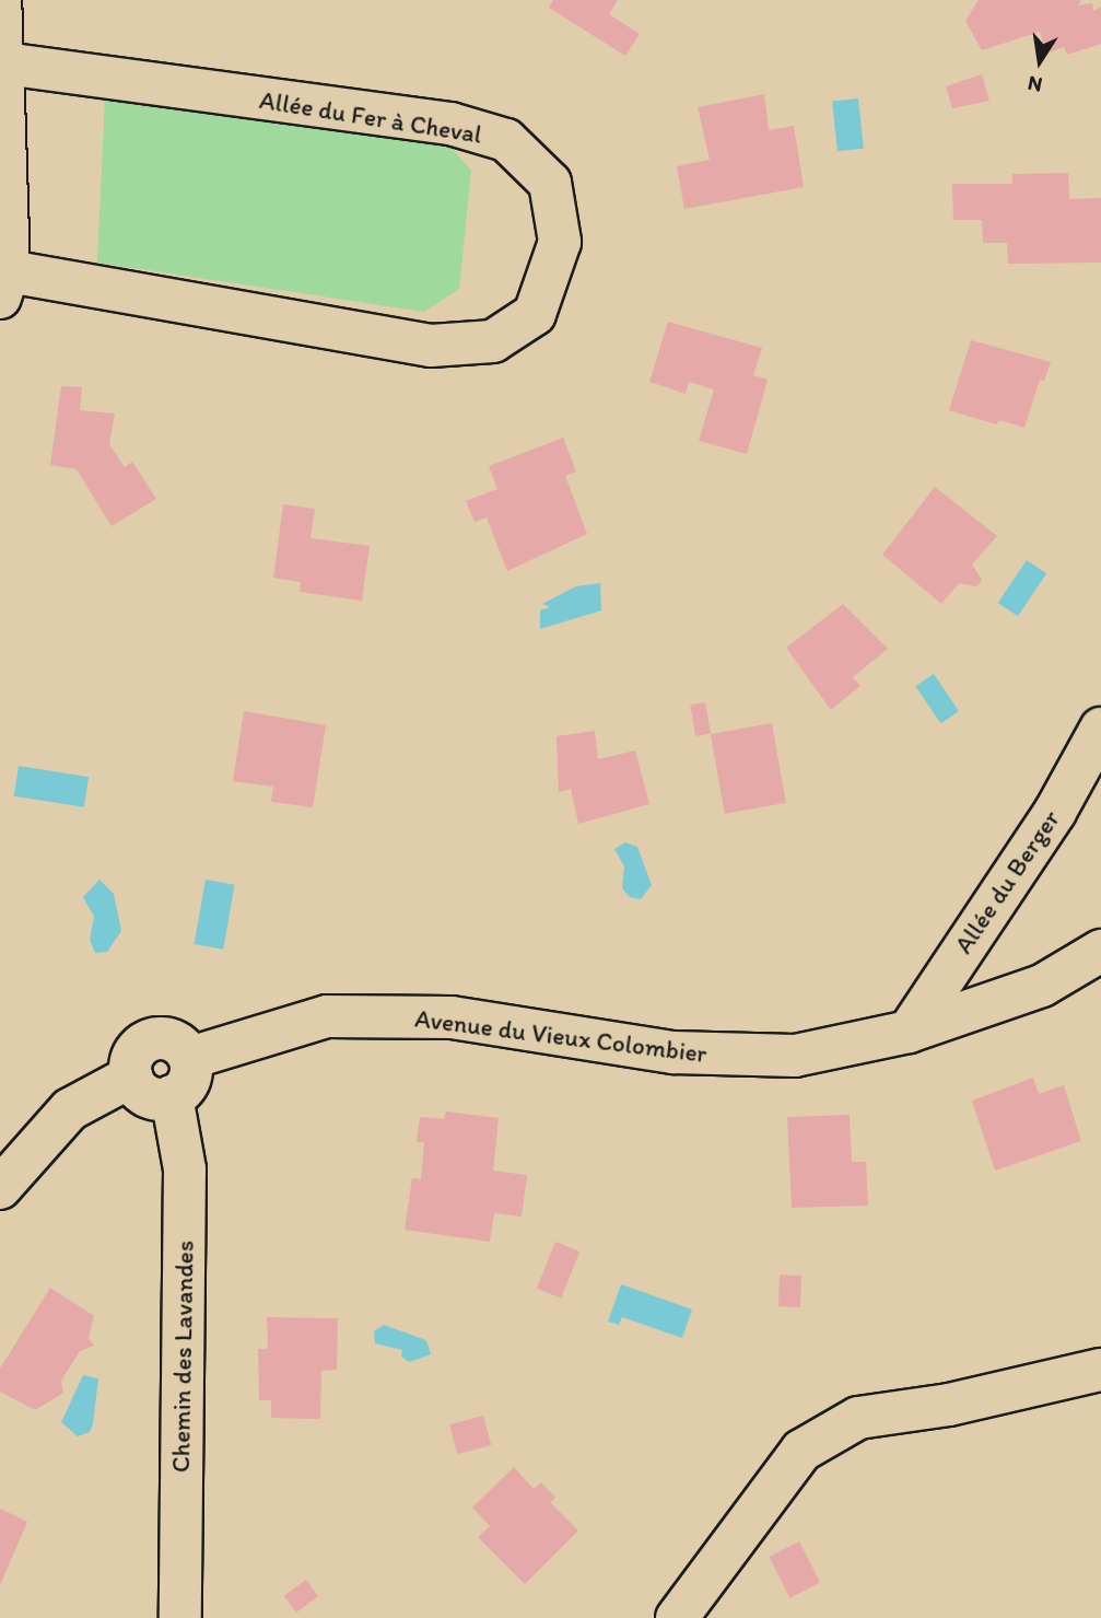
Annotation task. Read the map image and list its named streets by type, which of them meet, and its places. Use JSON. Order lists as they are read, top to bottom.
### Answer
{
  "streets": {
    "street": [
      "Allée du Fer à Cheval",
      "Allée du Berger",
      "Avenue du Vieux Colombier",
      "Chemin des Lavandes"
    ]
  },
  "crossings": [
    ["Allée du Berger", "Avenue du Vieux Colombier"],
    ["Avenue du Vieux Colombier", "Chemin des Lavandes"]
  ],
  "north": "bottom"
}
